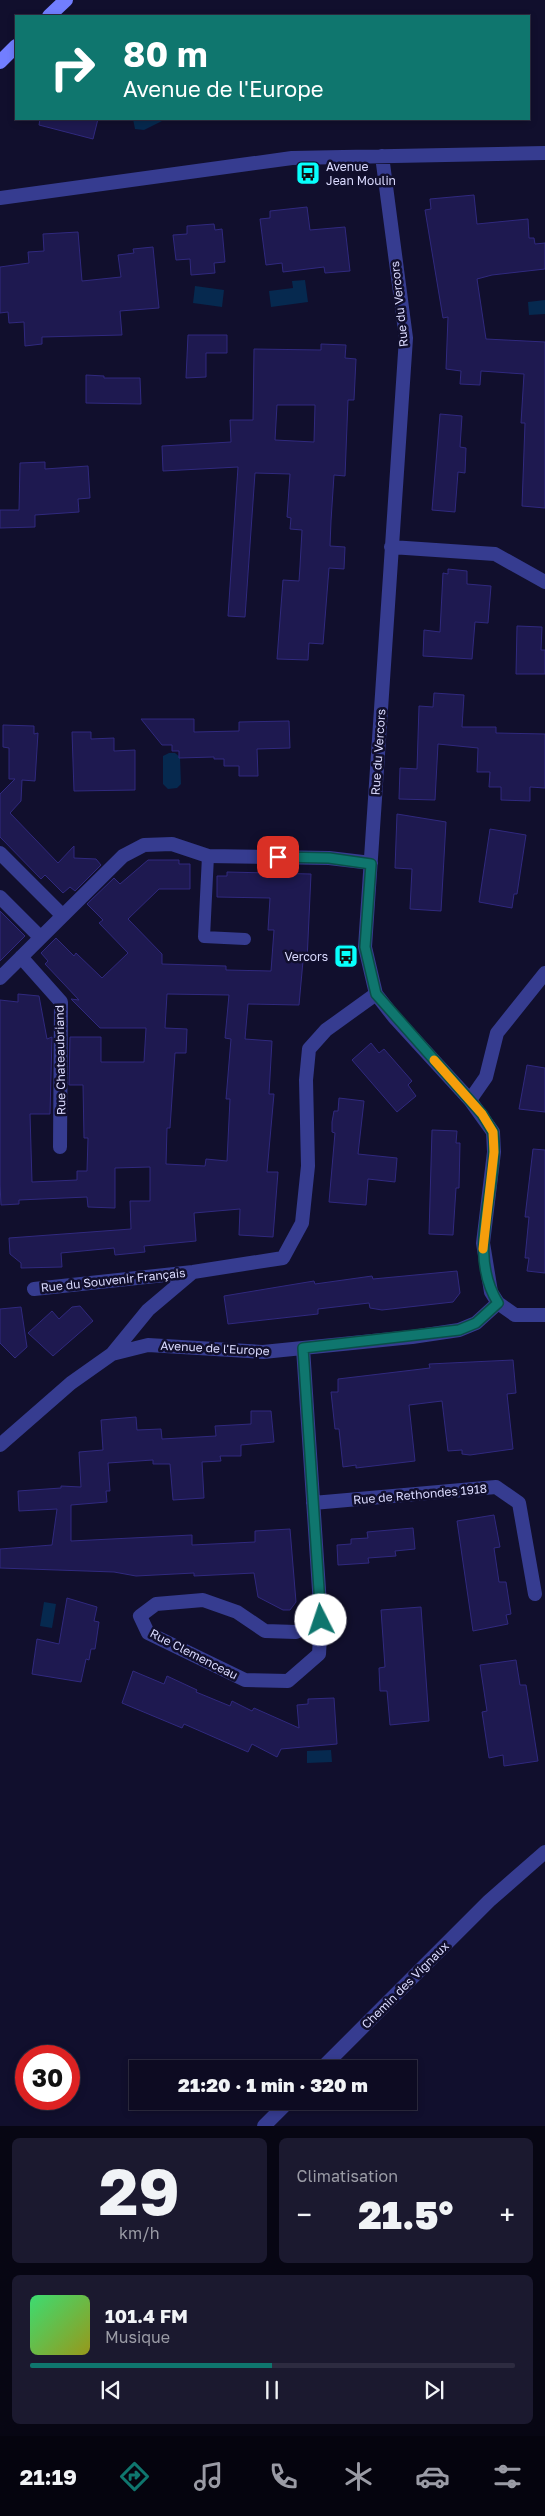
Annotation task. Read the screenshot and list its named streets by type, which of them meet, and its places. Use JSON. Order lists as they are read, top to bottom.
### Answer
{
  "streets": {
    "street": [
      "Rue du Vercors",
      "Rue Chateaubriand",
      "Rue du Souvenir Français",
      "Avenue de l'Europe",
      "Rue de Rethondes 1918",
      "Rue Clemenceau",
      "Chemin des Vignaux"
    ]
  },
  "crossings": [
    ["Rue du Vercors", "Rue du Souvenir Français"],
    ["Rue du Vercors", "Avenue de l'Europe"],
    ["Rue du Souvenir Français", "Avenue de l'Europe"],
    ["Avenue de l'Europe", "Rue Clemenceau"],
    ["Rue de Rethondes 1918", "Rue Clemenceau"]
  ],
  "places": {
    "bus stop": ["Avenue Jean Moulin", "Vercors"]
  },
  "page": {
    "turn": ["80 m", "Avenue de l'Europe"],
    "limit": "30",
    "trip": "21:20 · 1 min · 320 m",
    "tile": [
      ["29", "km/h"],
      "Climatisation"
    ],
    "heat": ["−", "21.5°", "+"],
    "song": ["101.4 FM", "Musique"],
    "tabs": "21:19"
  }
}
